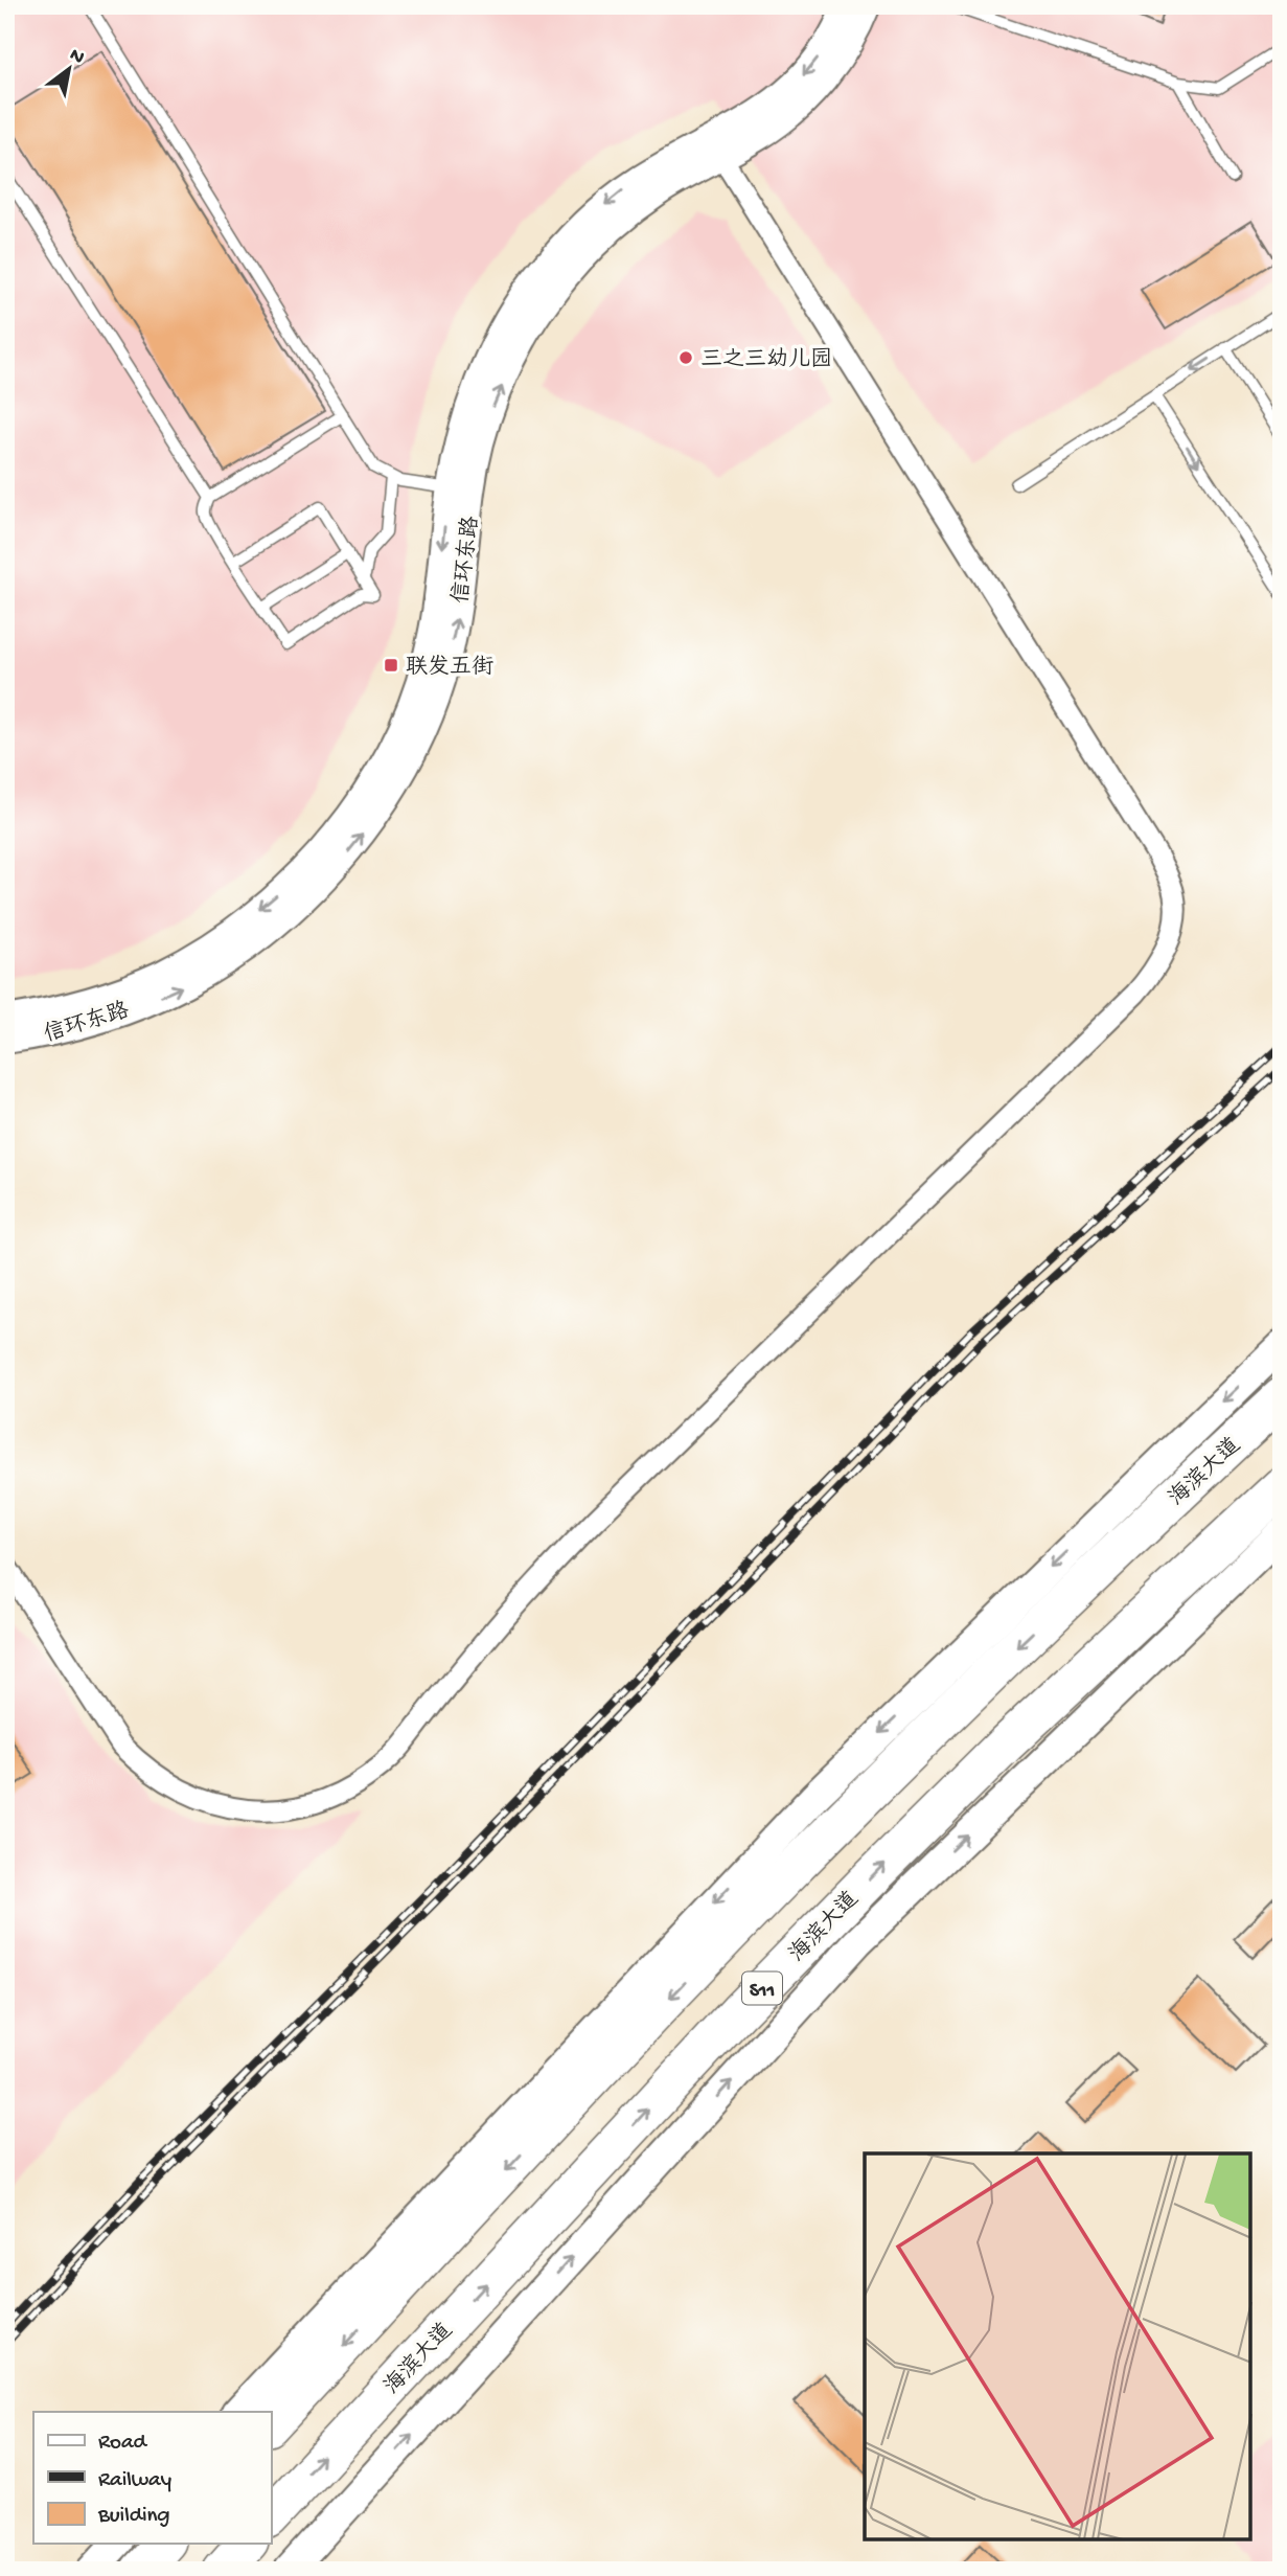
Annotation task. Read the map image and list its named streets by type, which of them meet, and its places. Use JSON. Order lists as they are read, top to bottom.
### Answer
{
  "streets": {
    "highway": ["海滨大道", "S11"],
    "street": ["信环东路"]
  },
  "places": {
    "other": ["三之三幼儿园"],
    "transit": ["联发五街"]
  },
  "legend": ["Road", "Railway", "Building"],
  "north": "top right"
}
